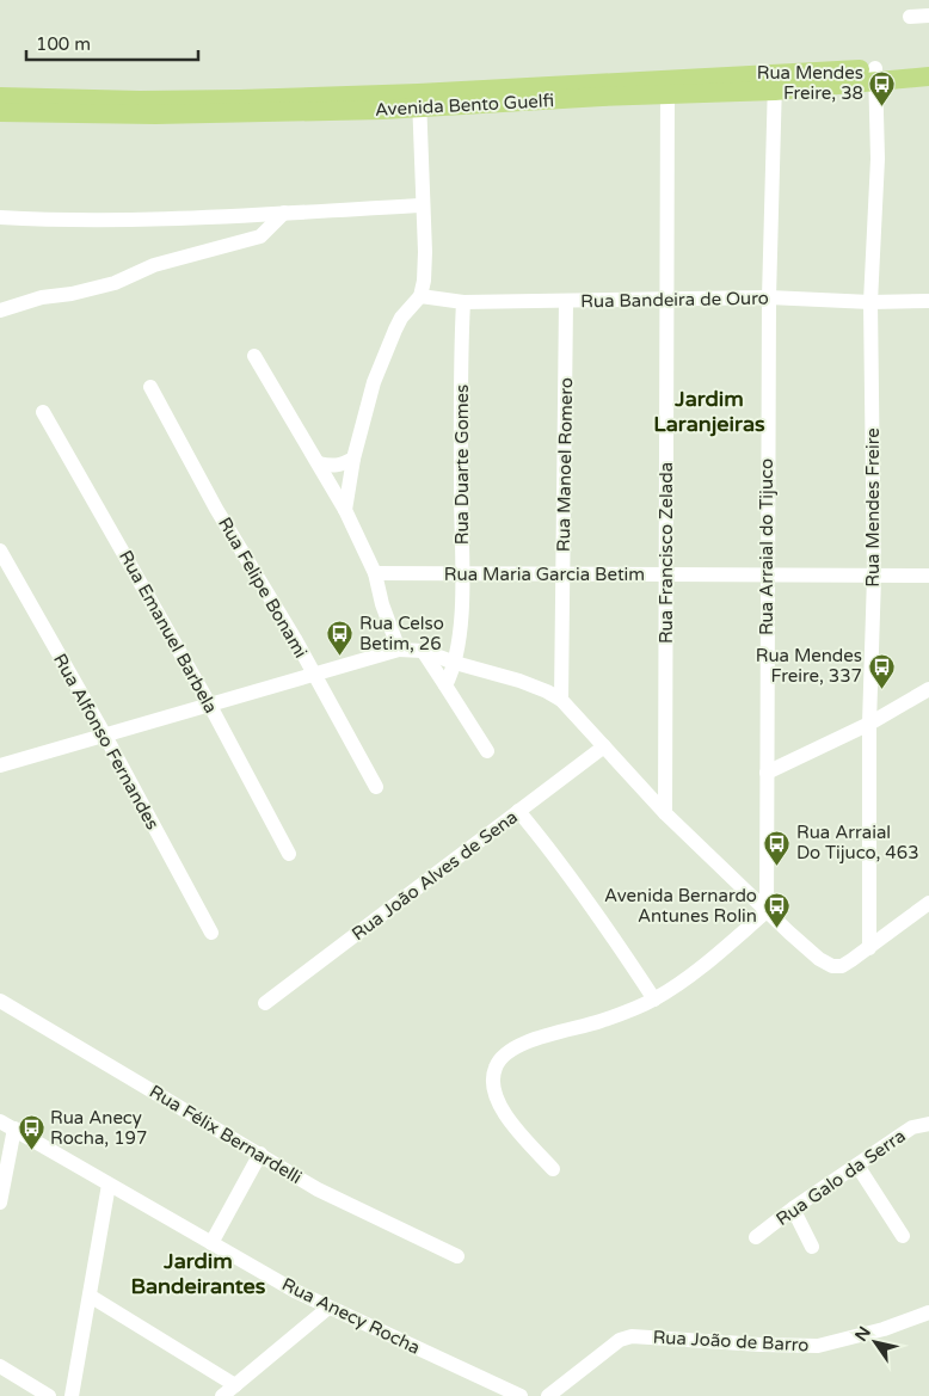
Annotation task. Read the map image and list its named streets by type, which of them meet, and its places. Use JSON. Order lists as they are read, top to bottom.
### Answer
{
  "streets": {
    "main road": ["Avenida Bento Guelfi"],
    "street": [
      "Rua Bandeira de Ouro",
      "Rua Duarte Gomes",
      "Rua Manoel Romero",
      "Rua Mendes Freire",
      "Rua Arraial do Tijuco",
      "Rua Francisco Zelada",
      "Rua Maria Garcia Betim",
      "Rua Felipe Bonami",
      "Rua Emanuel Barbela",
      "Rua Alfonso Fernandes",
      "Rua João Alves de Sena",
      "Rua Félix Bernardelli",
      "Rua Galo da Serra",
      "Rua Anecy Rocha",
      "Rua João de Barro"
    ]
  },
  "crossings": [
    ["Avenida Bento Guelfi", "Rua Mendes Freire"],
    ["Avenida Bento Guelfi", "Rua Arraial do Tijuco"],
    ["Avenida Bento Guelfi", "Rua Francisco Zelada"],
    ["Rua Bandeira de Ouro", "Rua Duarte Gomes"],
    ["Rua Bandeira de Ouro", "Rua Manoel Romero"],
    ["Rua Bandeira de Ouro", "Rua Mendes Freire"],
    ["Rua Bandeira de Ouro", "Rua Arraial do Tijuco"],
    ["Rua Bandeira de Ouro", "Rua Francisco Zelada"],
    ["Rua Duarte Gomes", "Rua Maria Garcia Betim"],
    ["Rua Manoel Romero", "Rua Maria Garcia Betim"],
    ["Rua Mendes Freire", "Rua Maria Garcia Betim"],
    ["Rua Arraial do Tijuco", "Rua Maria Garcia Betim"],
    ["Rua Francisco Zelada", "Rua Maria Garcia Betim"]
  ],
  "districts": ["Jardim Laranjeiras", "Jardim Bandeirantes"],
  "places": {
    "bus stop": [
      "Rua Mendes Freire, 38",
      "Rua Celso Betim, 26",
      "Rua Mendes Freire, 337",
      "Rua Arraial Do Tijuco, 463",
      "Avenida Bernardo Antunes Rolin",
      "Rua Anecy Rocha, 197"
    ]
  },
  "scale_bar": "100 m",
  "north": "top left"
}
